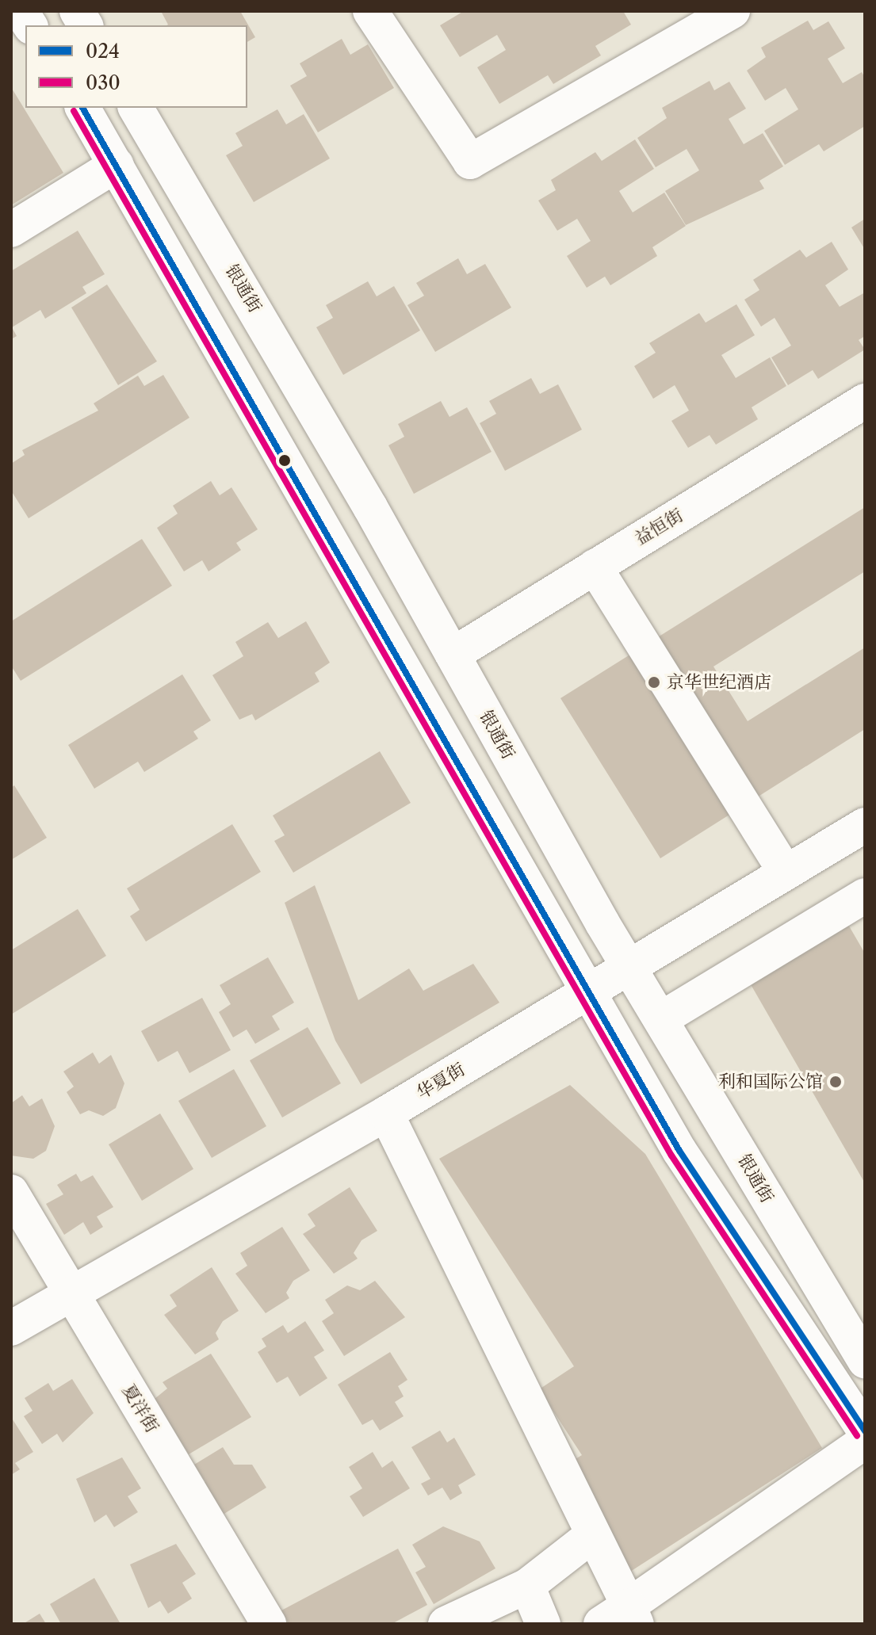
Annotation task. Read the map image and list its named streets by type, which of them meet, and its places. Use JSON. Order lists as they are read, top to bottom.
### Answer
{
  "streets": {
    "street": [
      "银通街",
      "益恒街",
      "华夏街",
      "夏洋街"
    ]
  },
  "crossings": [
    ["银通街", "益恒街"],
    ["银通街", "华夏街"],
    ["华夏街", "夏洋街"]
  ],
  "places": ["京华世纪酒店", "利和国际公馆"],
  "lines": ["transit line 024", "transit line 030"],
  "legend": ["024", "030"]
}
